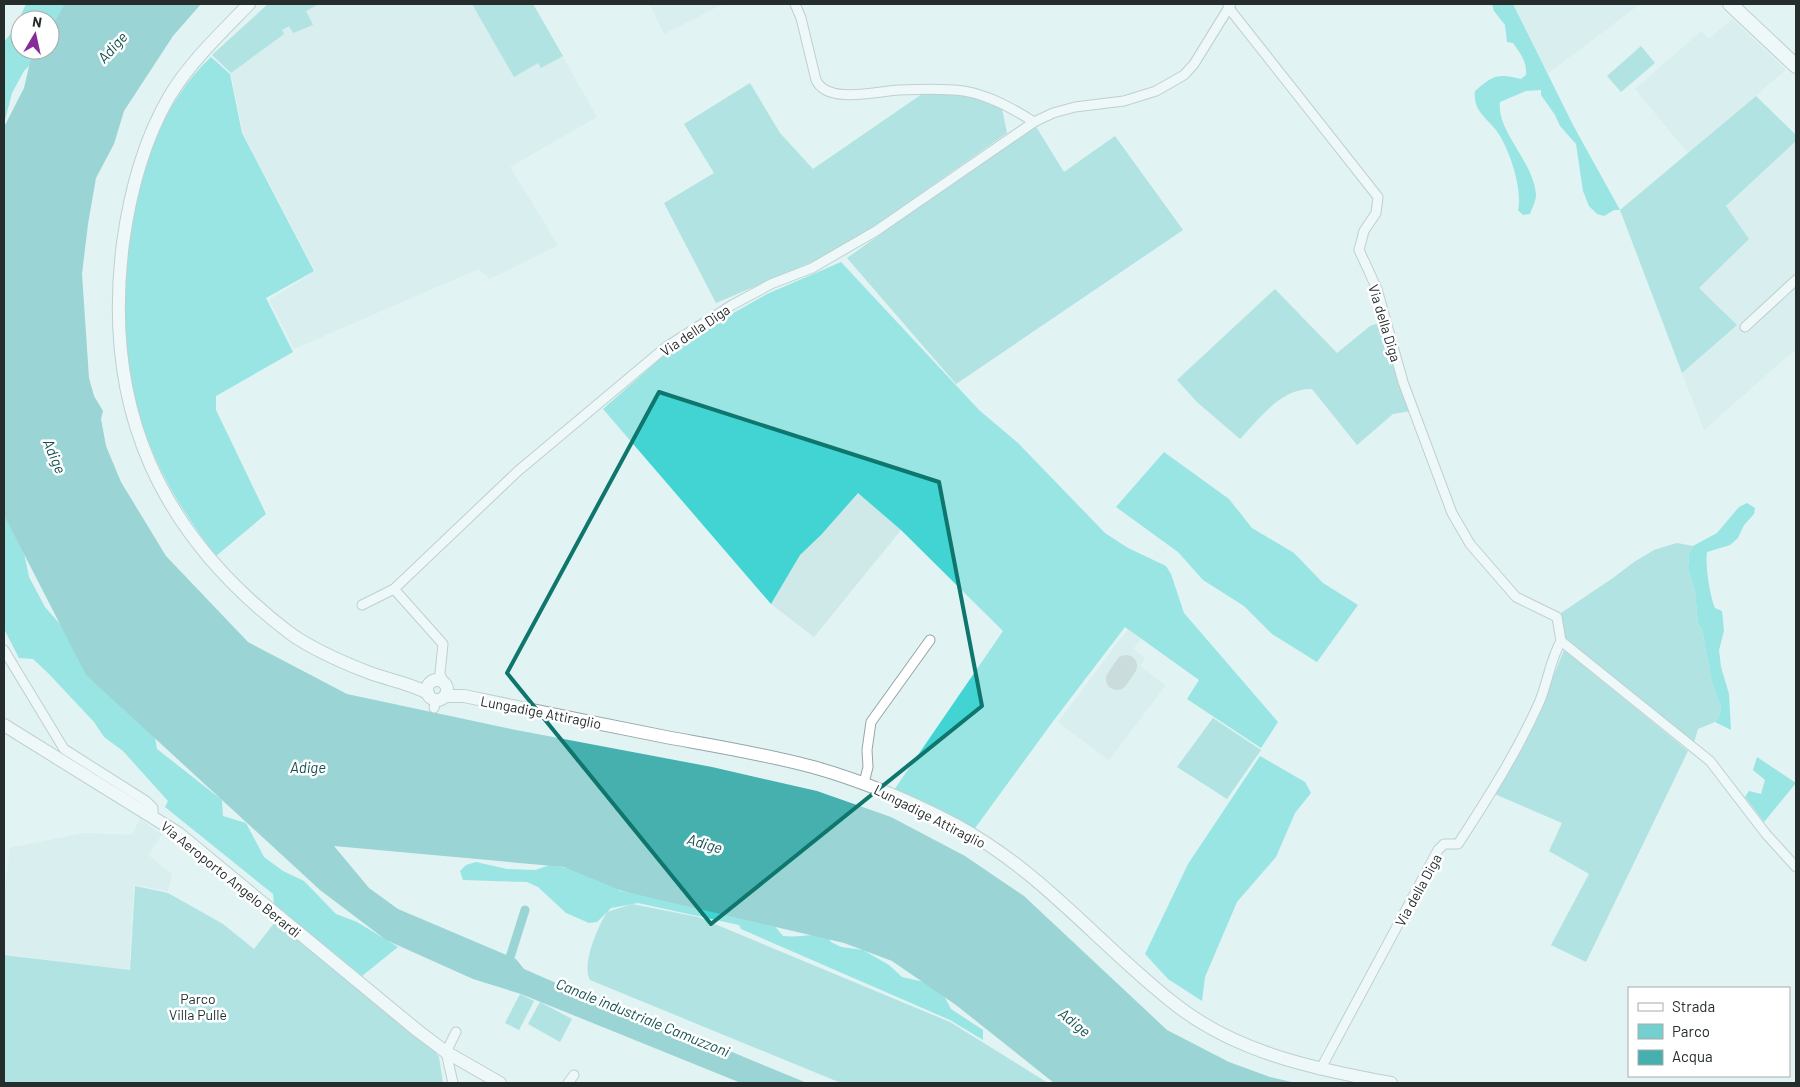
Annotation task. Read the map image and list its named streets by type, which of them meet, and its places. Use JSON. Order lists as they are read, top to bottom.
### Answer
{
  "streets": {
    "street": ["Via della Diga", "Lungadige Attiraglio", "Via Aeroporto Angelo Berardi"]
  },
  "crossings": [
    ["Via della Diga", "Lungadige Attiraglio"]
  ],
  "water": ["Adige", "Canale industriale Camuzzoni"],
  "parks": ["Parco Villa Pullè"],
  "legend": ["Strada", "Parco", "Acqua"],
  "north": "top"
}
